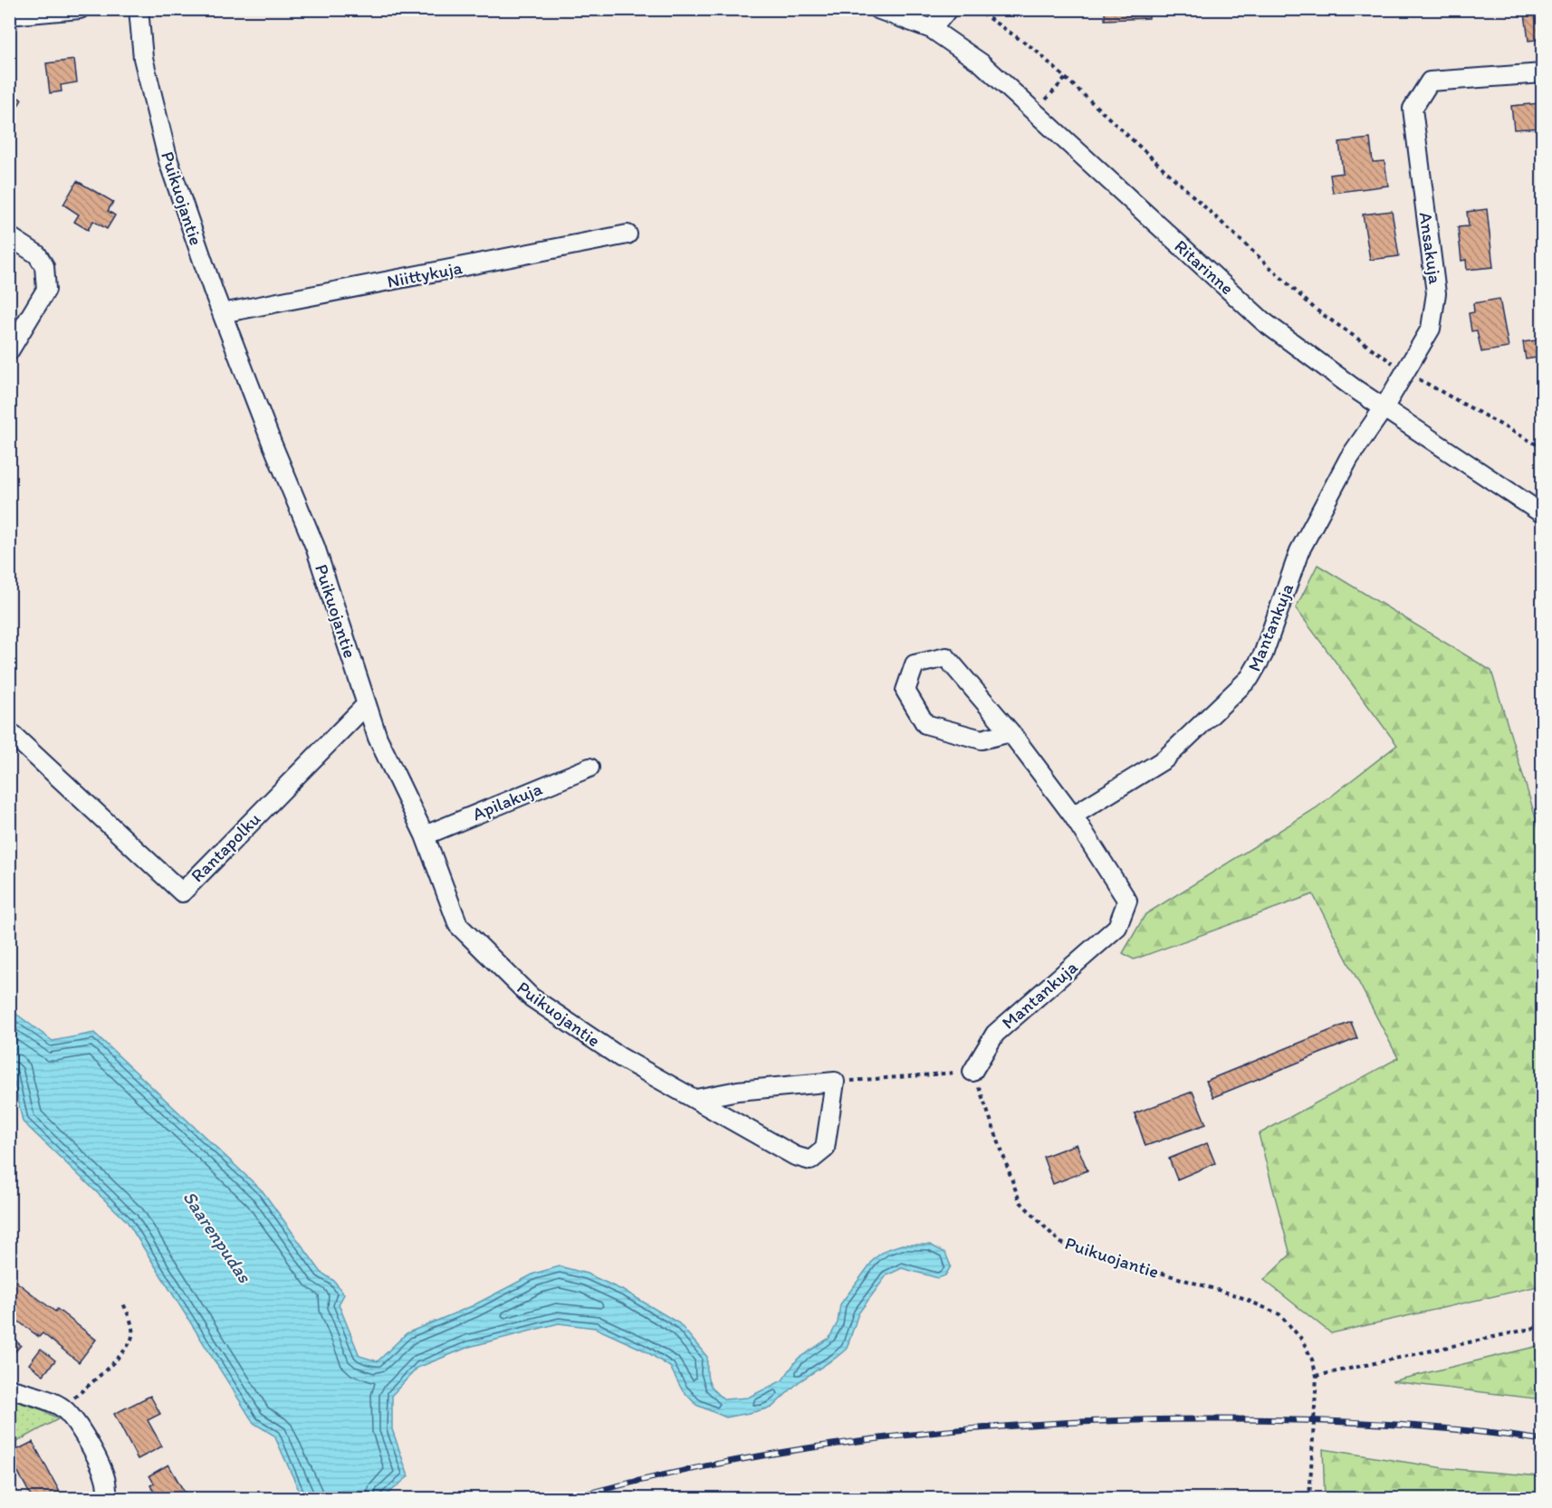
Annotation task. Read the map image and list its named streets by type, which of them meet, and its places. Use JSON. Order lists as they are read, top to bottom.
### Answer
{
  "streets": {
    "street": [
      "Puikuojantie",
      "Ansakuja",
      "Ritarinne",
      "Niittykuja",
      "Mantankuja",
      "Apilakuja",
      "Rantapolku"
    ]
  },
  "crossings": [
    ["Puikuojantie", "Niittykuja"],
    ["Puikuojantie", "Mantankuja"],
    ["Puikuojantie", "Apilakuja"],
    ["Puikuojantie", "Rantapolku"],
    ["Ansakuja", "Ritarinne"],
    ["Ansakuja", "Mantankuja"],
    ["Ritarinne", "Mantankuja"]
  ],
  "water": ["Saarenpudas"]
}
